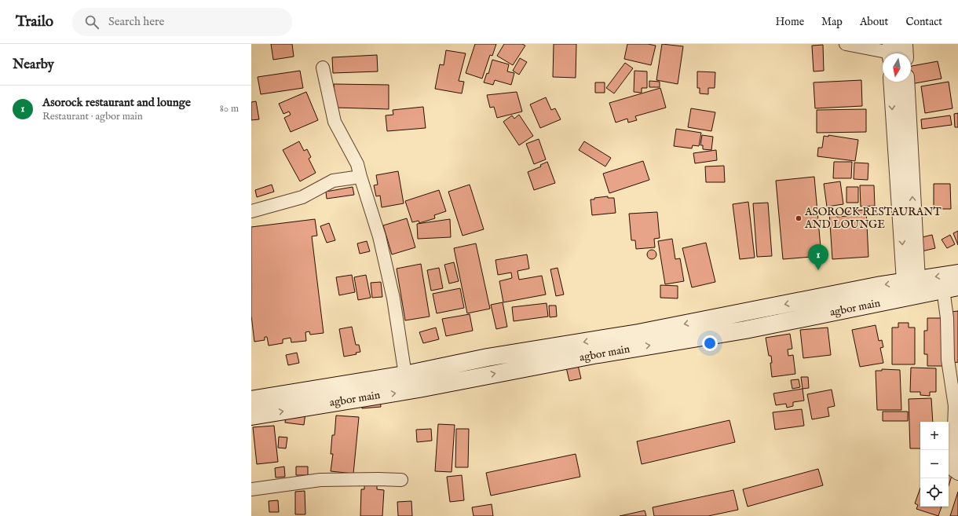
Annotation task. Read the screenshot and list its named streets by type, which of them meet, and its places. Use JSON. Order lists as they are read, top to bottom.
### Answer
{
  "streets": {
    "main road": ["agbor main"]
  },
  "places": ["ASOROCK RESTAURANT AND LOUNGE"],
  "north": "bottom",
  "page": {
    "header": "Trailo",
    "search": "Search here",
    "nav": [
      "Home",
      "Map",
      "About",
      "Contact"
    ],
    "heading": "Nearby",
    "list": [
      {
        "mark": "1",
        "name": "Asorock restaurant and lounge",
        "note": "Restaurant · agbor main",
        "value": "80 m"
      }
    ],
    "pins": "1",
    "map_buttons": ["+", "−"]
  }
}
